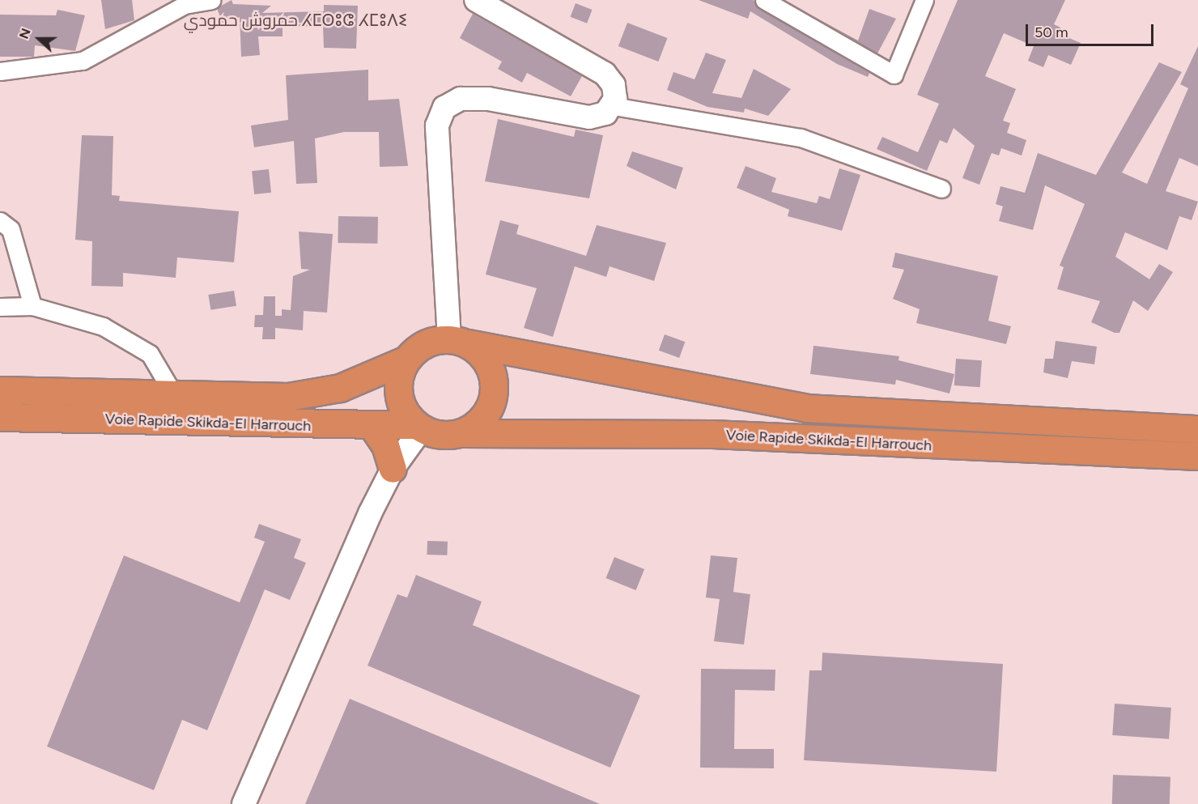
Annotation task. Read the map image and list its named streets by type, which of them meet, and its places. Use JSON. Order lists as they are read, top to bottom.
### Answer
{
  "streets": {
    "highway": ["Voie Rapide Skikda-El Harrouch"]
  },
  "districts": ["حمروش حمودي ⵃⵎⵔⵓⵛ ⵃⵎⵓⴷⵉ"],
  "scale_bar": "50 m",
  "north": "left"
}
